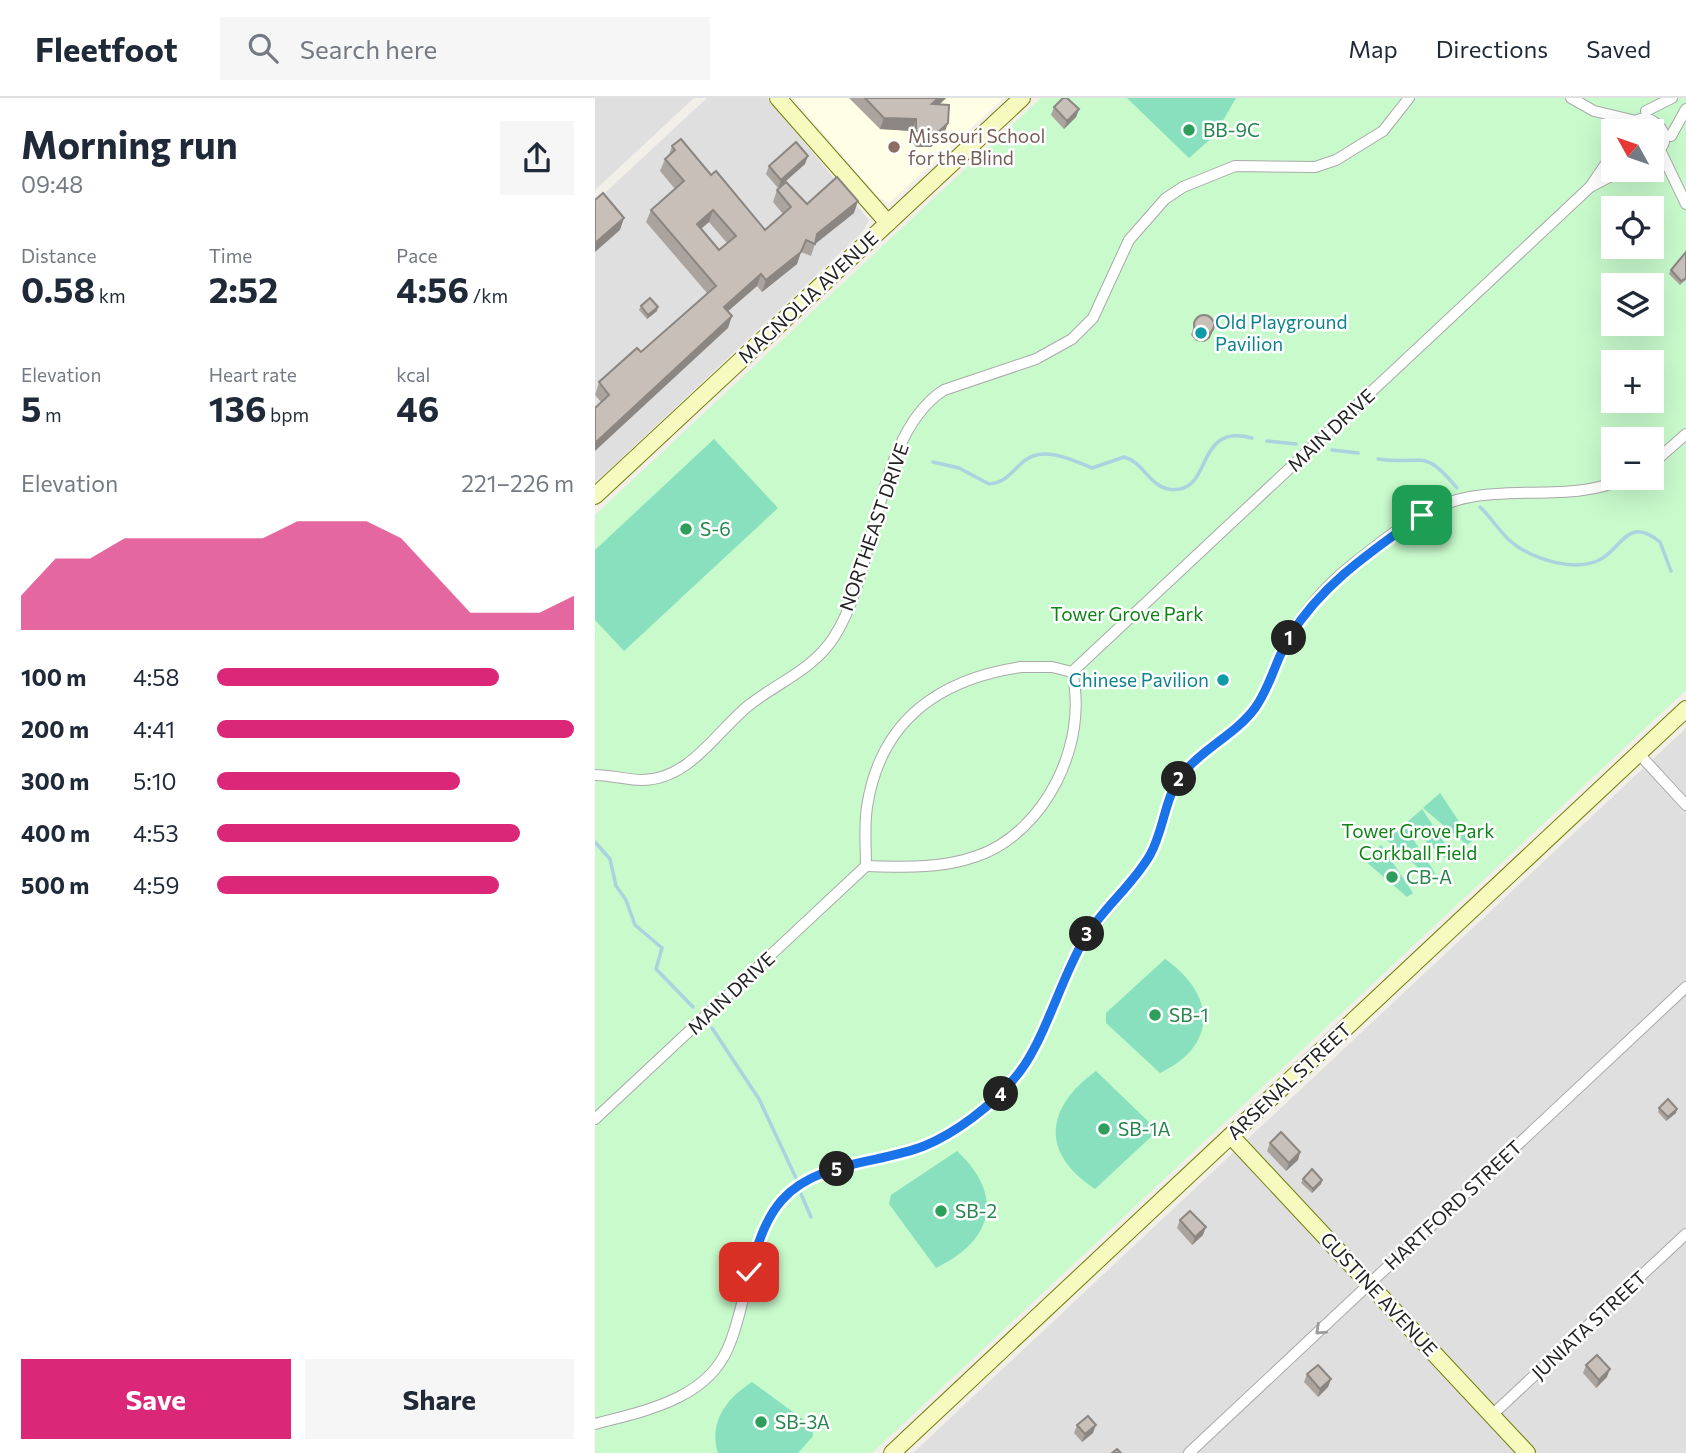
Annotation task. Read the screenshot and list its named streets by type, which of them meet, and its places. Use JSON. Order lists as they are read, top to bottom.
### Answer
{
  "streets": {
    "street": [
      "MAGNOLIA AVENUE",
      "MAIN DRIVE",
      "NORTHEAST DRIVE",
      "ARSENAL STREET",
      "HARTFORD STREET",
      "GUSTINE AVENUE",
      "JUNIATA STREET"
    ]
  },
  "crossings": [
    ["ARSENAL STREET", "GUSTINE AVENUE"],
    ["HARTFORD STREET", "GUSTINE AVENUE"],
    ["GUSTINE AVENUE", "JUNIATA STREET"]
  ],
  "one_way": ["HARTFORD STREET"],
  "parks": ["Tower Grove Park", "Tower Grove Park Corkball Field"],
  "places": [
    "BB-9C",
    "Missouri School for the Blind",
    "Old Playground Pavilion",
    "S-6",
    "Chinese Pavilion",
    "CB-A",
    "SB-1",
    "SB-1A",
    "SB-2",
    "SB-3A"
  ],
  "north": "top left",
  "page": {
    "header": "Fleetfoot",
    "search": "Search here",
    "nav": ["Map", "Directions", "Saved"],
    "heading": ["Morning run", "09:48"],
    "map_buttons": ["+", "−"],
    "stats": [
      ["Distance", "0.58 km"],
      ["Time", "2:52"],
      ["Pace", "4:56 /km"],
      ["Elevation", "5 m"],
      ["Heart rate", "136 bpm"],
      ["kcal", "46"]
    ],
    "chart": ["Elevation", "221–226 m"],
    "pins": [
      "1",
      "2",
      "3",
      "4",
      "5"
    ],
    "list": [
      {
        "name": "100 m",
        "note": "4:58"
      },
      {
        "name": "200 m",
        "note": "4:41"
      },
      {
        "name": "300 m",
        "note": "5:10"
      },
      {
        "name": "400 m",
        "note": "4:53"
      },
      {
        "name": "500 m",
        "note": "4:59"
      }
    ],
    "buttons": ["Save", "Share"]
  }
}
